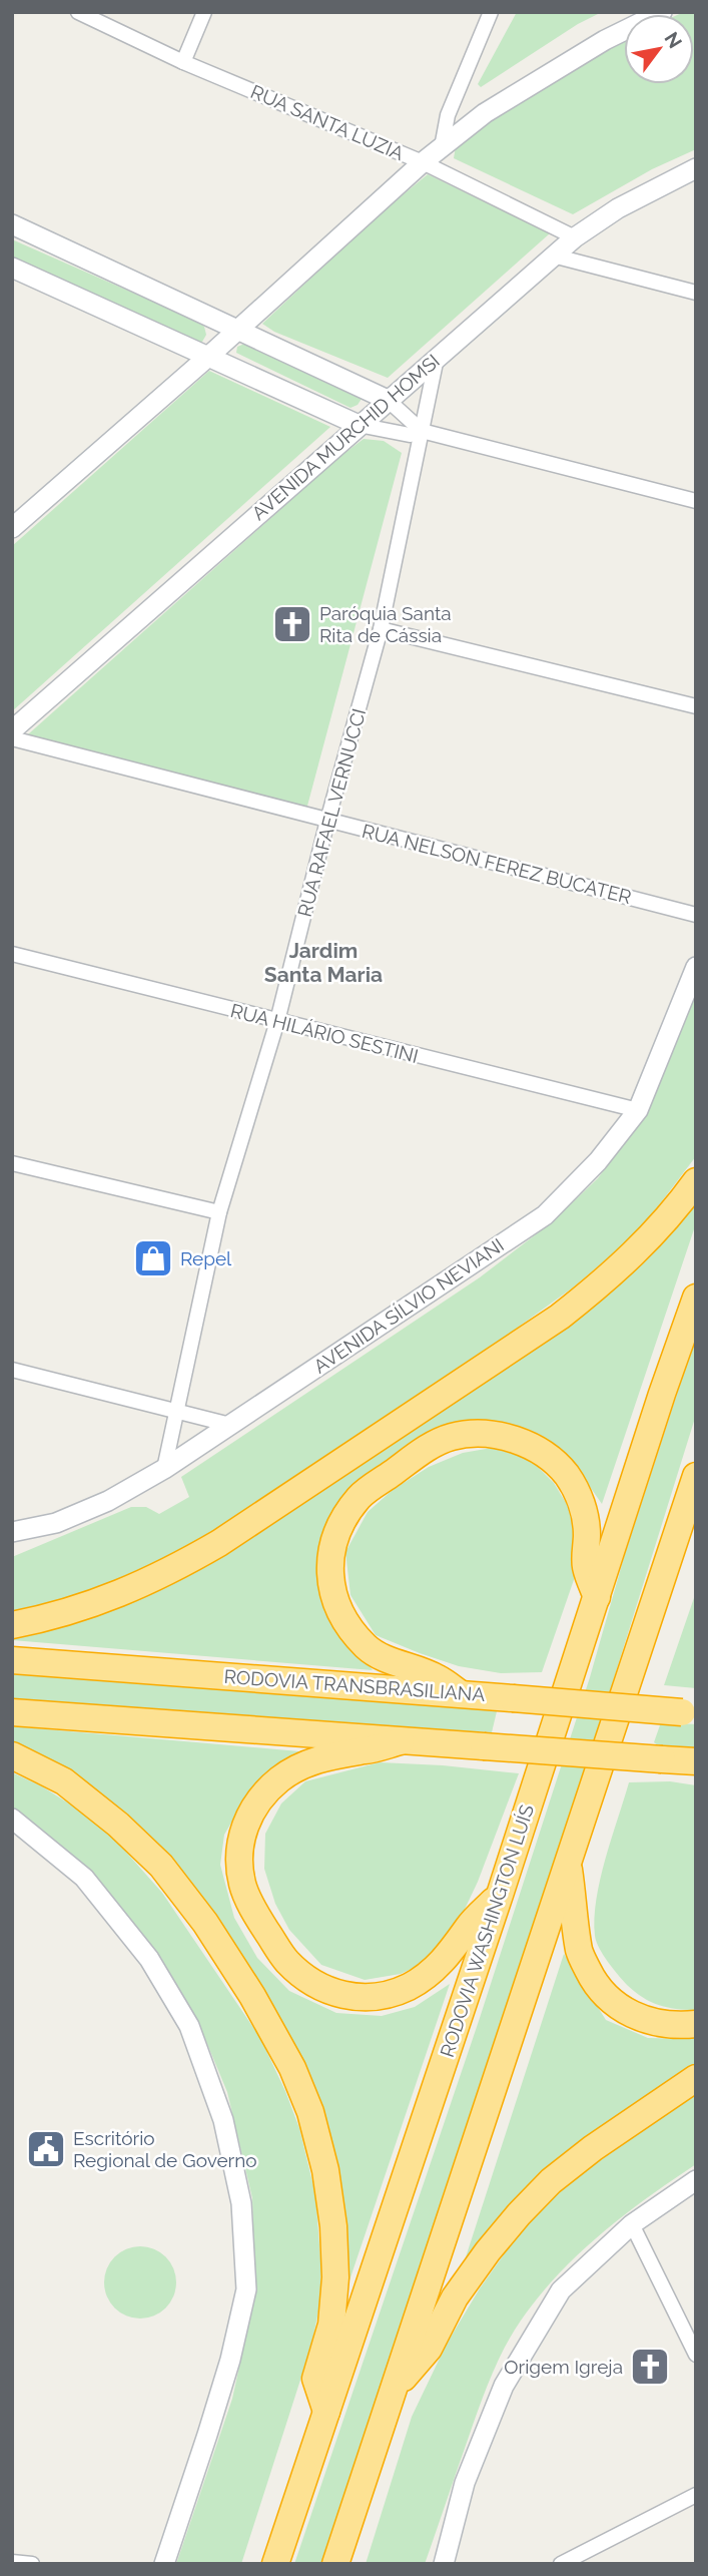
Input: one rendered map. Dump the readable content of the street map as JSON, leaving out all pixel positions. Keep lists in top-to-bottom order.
{
  "streets": {
    "highway": ["RODOVIA TRANSBRASILIANA", "RODOVIA WASHINGTON LUÍS"],
    "main road": ["AVENIDA MURCHID HOMSI", "AVENIDA SÍLVIO NEVIANI"],
    "street": [
      "RUA SANTA LUZIA",
      "RUA RAFAEL VERNUCCI",
      "RUA NELSON FEREZ BUCATER",
      "RUA HILÁRIO SESTINI"
    ]
  },
  "crossings": [
    ["RUA SANTA LUZIA", "AVENIDA MURCHID HOMSI"],
    ["AVENIDA MURCHID HOMSI", "RUA RAFAEL VERNUCCI"],
    ["RUA RAFAEL VERNUCCI", "RUA NELSON FEREZ BUCATER"],
    ["RUA RAFAEL VERNUCCI", "RUA HILÁRIO SESTINI"],
    ["RUA RAFAEL VERNUCCI", "AVENIDA SÍLVIO NEVIANI"],
    ["RUA HILÁRIO SESTINI", "AVENIDA SÍLVIO NEVIANI"]
  ],
  "districts": ["Jardim Santa Maria"],
  "places": {
    "church": ["Paróquia Santa Rita de Cássia", "Origem Igreja"],
    "shop": ["Repel"],
    "public building": ["Escritório Regional de Governo"]
  },
  "north": "top right"
}
